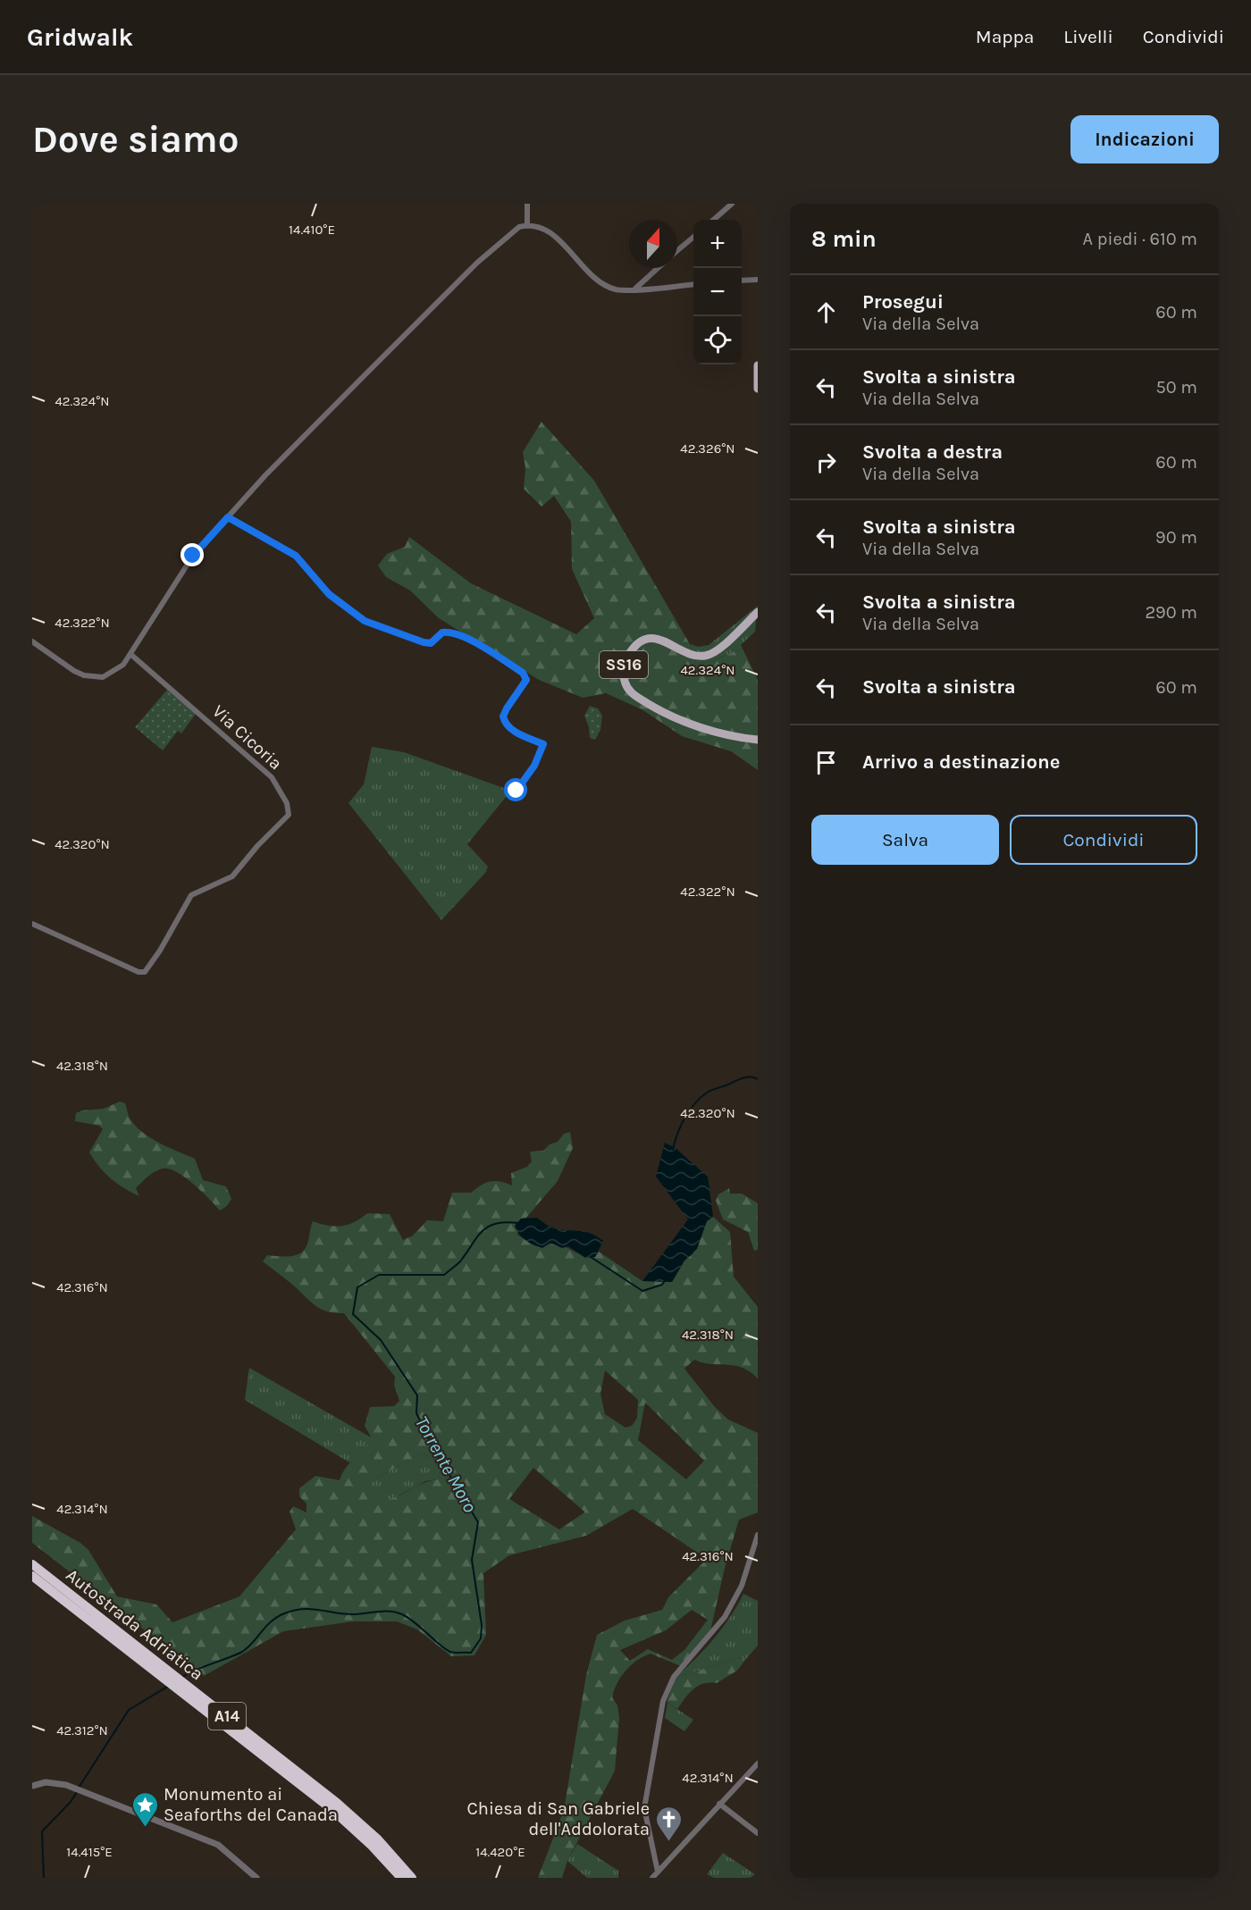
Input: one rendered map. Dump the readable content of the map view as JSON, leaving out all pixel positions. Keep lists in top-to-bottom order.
{
  "streets": {
    "highway": ["Autostrada Adriatica", "A14"],
    "main road": ["SS16"],
    "street": ["Via Cicoria"]
  },
  "water": ["Torrente Moro"],
  "places": {
    "place": ["Monumento ai Seaforths del Canada"],
    "church": ["Chiesa di San Gabriele dell'Addolorata"]
  },
  "north": "top",
  "page": {
    "header": "Gridwalk",
    "nav": ["Mappa", "Livelli", "Condividi"],
    "buttons": [
      "Indicazioni",
      ["Salva", "Condividi"]
    ],
    "title": "Dove siamo",
    "heading": ["8 min", "A piedi · 610 m"],
    "map_buttons": ["+", "−"],
    "list": [
      ["Prosegui", "Via della Selva", "60 m"],
      ["Svolta a sinistra", "Via della Selva", "50 m"],
      ["Svolta a destra", "Via della Selva", "60 m"],
      ["Svolta a sinistra", "Via della Selva", "90 m"],
      ["Svolta a sinistra", "Via della Selva", "290 m"],
      ["Svolta a sinistra", "60 m"],
      "Arrivo a destinazione"
    ]
  },
  "coordinates": [
    "14.410°E",
    "42.324°N",
    "42.326°N",
    "42.322°N",
    "42.320°N",
    "42.318°N",
    "42.316°N",
    "42.314°N",
    "42.312°N",
    "14.415°E",
    "14.420°E"
  ]
}
